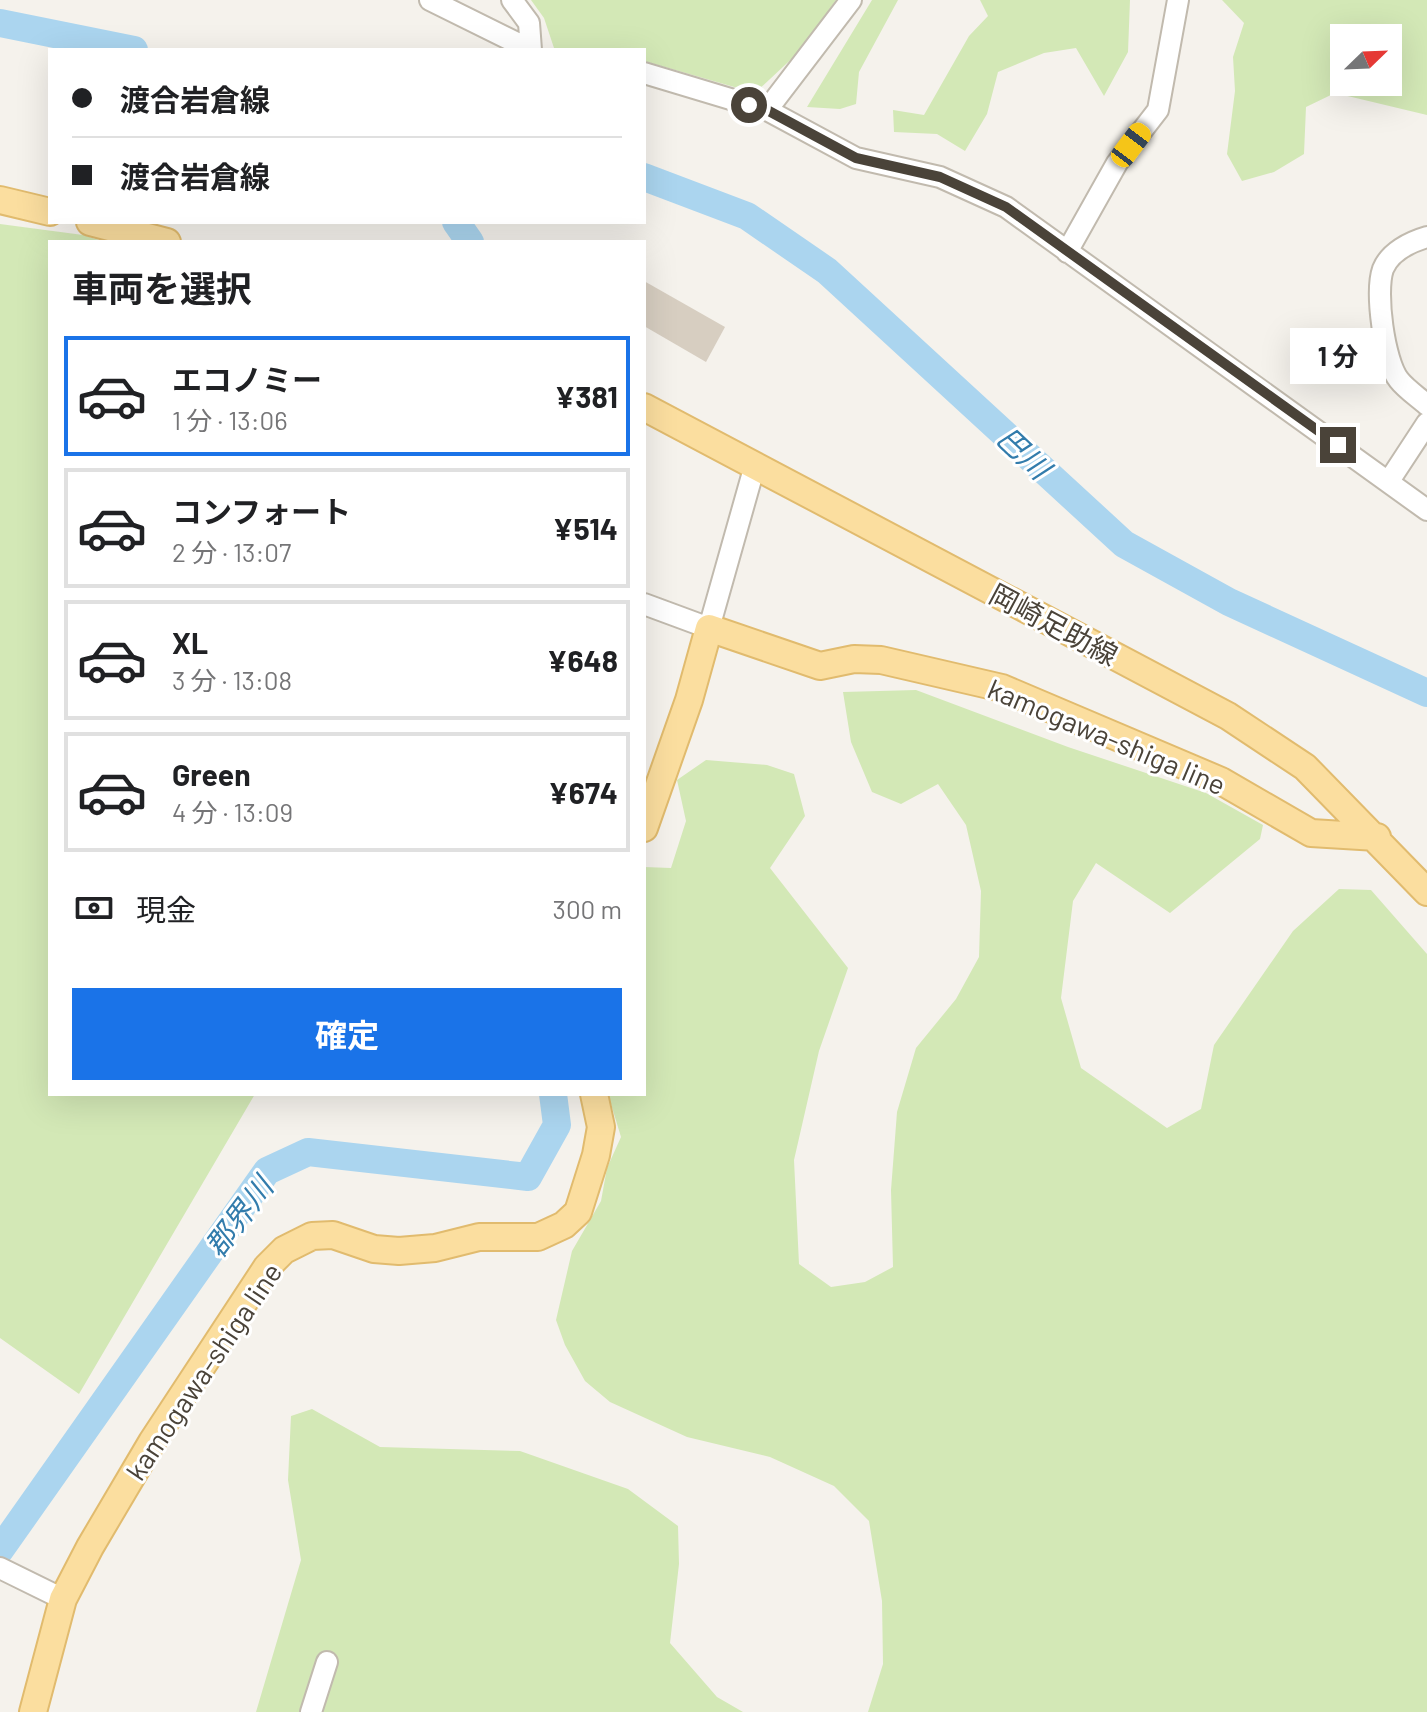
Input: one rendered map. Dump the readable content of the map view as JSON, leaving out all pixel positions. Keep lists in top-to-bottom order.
{
  "streets": {
    "main road": ["岡崎足助線", "kamogawa-shiga line"]
  },
  "crossings": [
    ["岡崎足助線", "kamogawa-shiga line"]
  ],
  "water": ["巴川", "郡界川"],
  "north": "top right",
  "page": {
    "banner": ["渡合岩倉線", "渡合岩倉線"],
    "heading": "車両を選択",
    "bubble": "1 分",
    "list": [
      {
        "name": "エコノミー",
        "note": "1 分 · 13:06",
        "value": "¥381"
      },
      {
        "name": "コンフォート",
        "note": "2 分 · 13:07",
        "value": "¥514"
      },
      {
        "name": "XL",
        "note": "3 分 · 13:08",
        "value": "¥648"
      },
      {
        "name": "Green",
        "note": "4 分 · 13:09",
        "value": "¥674"
      }
    ],
    "pay": ["現金", "300 m"],
    "buttons": "確定"
  }
}
